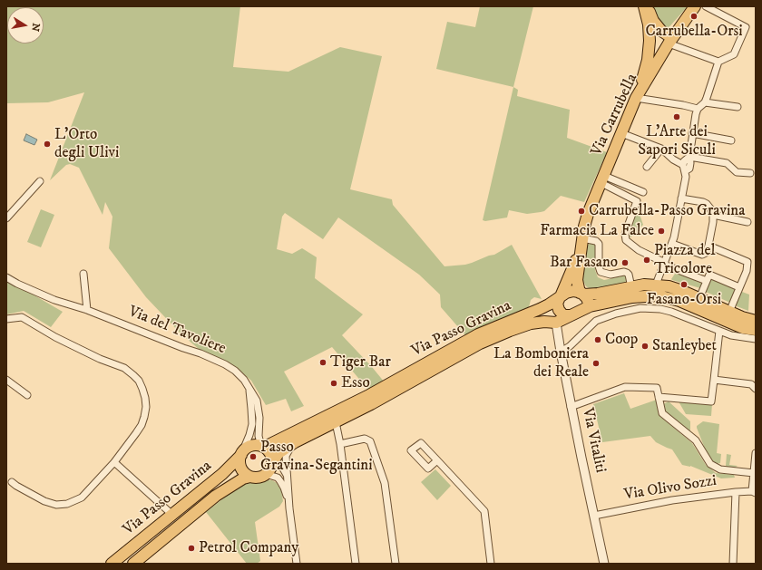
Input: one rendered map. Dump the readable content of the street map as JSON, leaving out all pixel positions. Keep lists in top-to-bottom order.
{
  "streets": {
    "main road": ["Via Carrubella", "Via Passo Gravina"],
    "street": ["Via del Tavoliere", "Via Vitaliti", "Via Olivo Sozzi"]
  },
  "crossings": [
    ["Via Passo Gravina", "Via Vitaliti"],
    ["Via Vitaliti", "Via Olivo Sozzi"]
  ],
  "places": [
    "Carrubella-Orsi",
    "L'Arte dei Sapori Siculi",
    "L'Orto degli Ulivi",
    "Carrubella-Passo Gravina",
    "Farmacia La Falce",
    "Piazza del Tricolore",
    "Bar Fasano",
    "Fasano-Orsi",
    "Coop",
    "Stanleybet",
    "Tiger Bar",
    "La Bomboniera dei Reale",
    "Esso",
    "Passo Gravina-Segantini",
    "Petrol Company"
  ],
  "north": "right"
}
